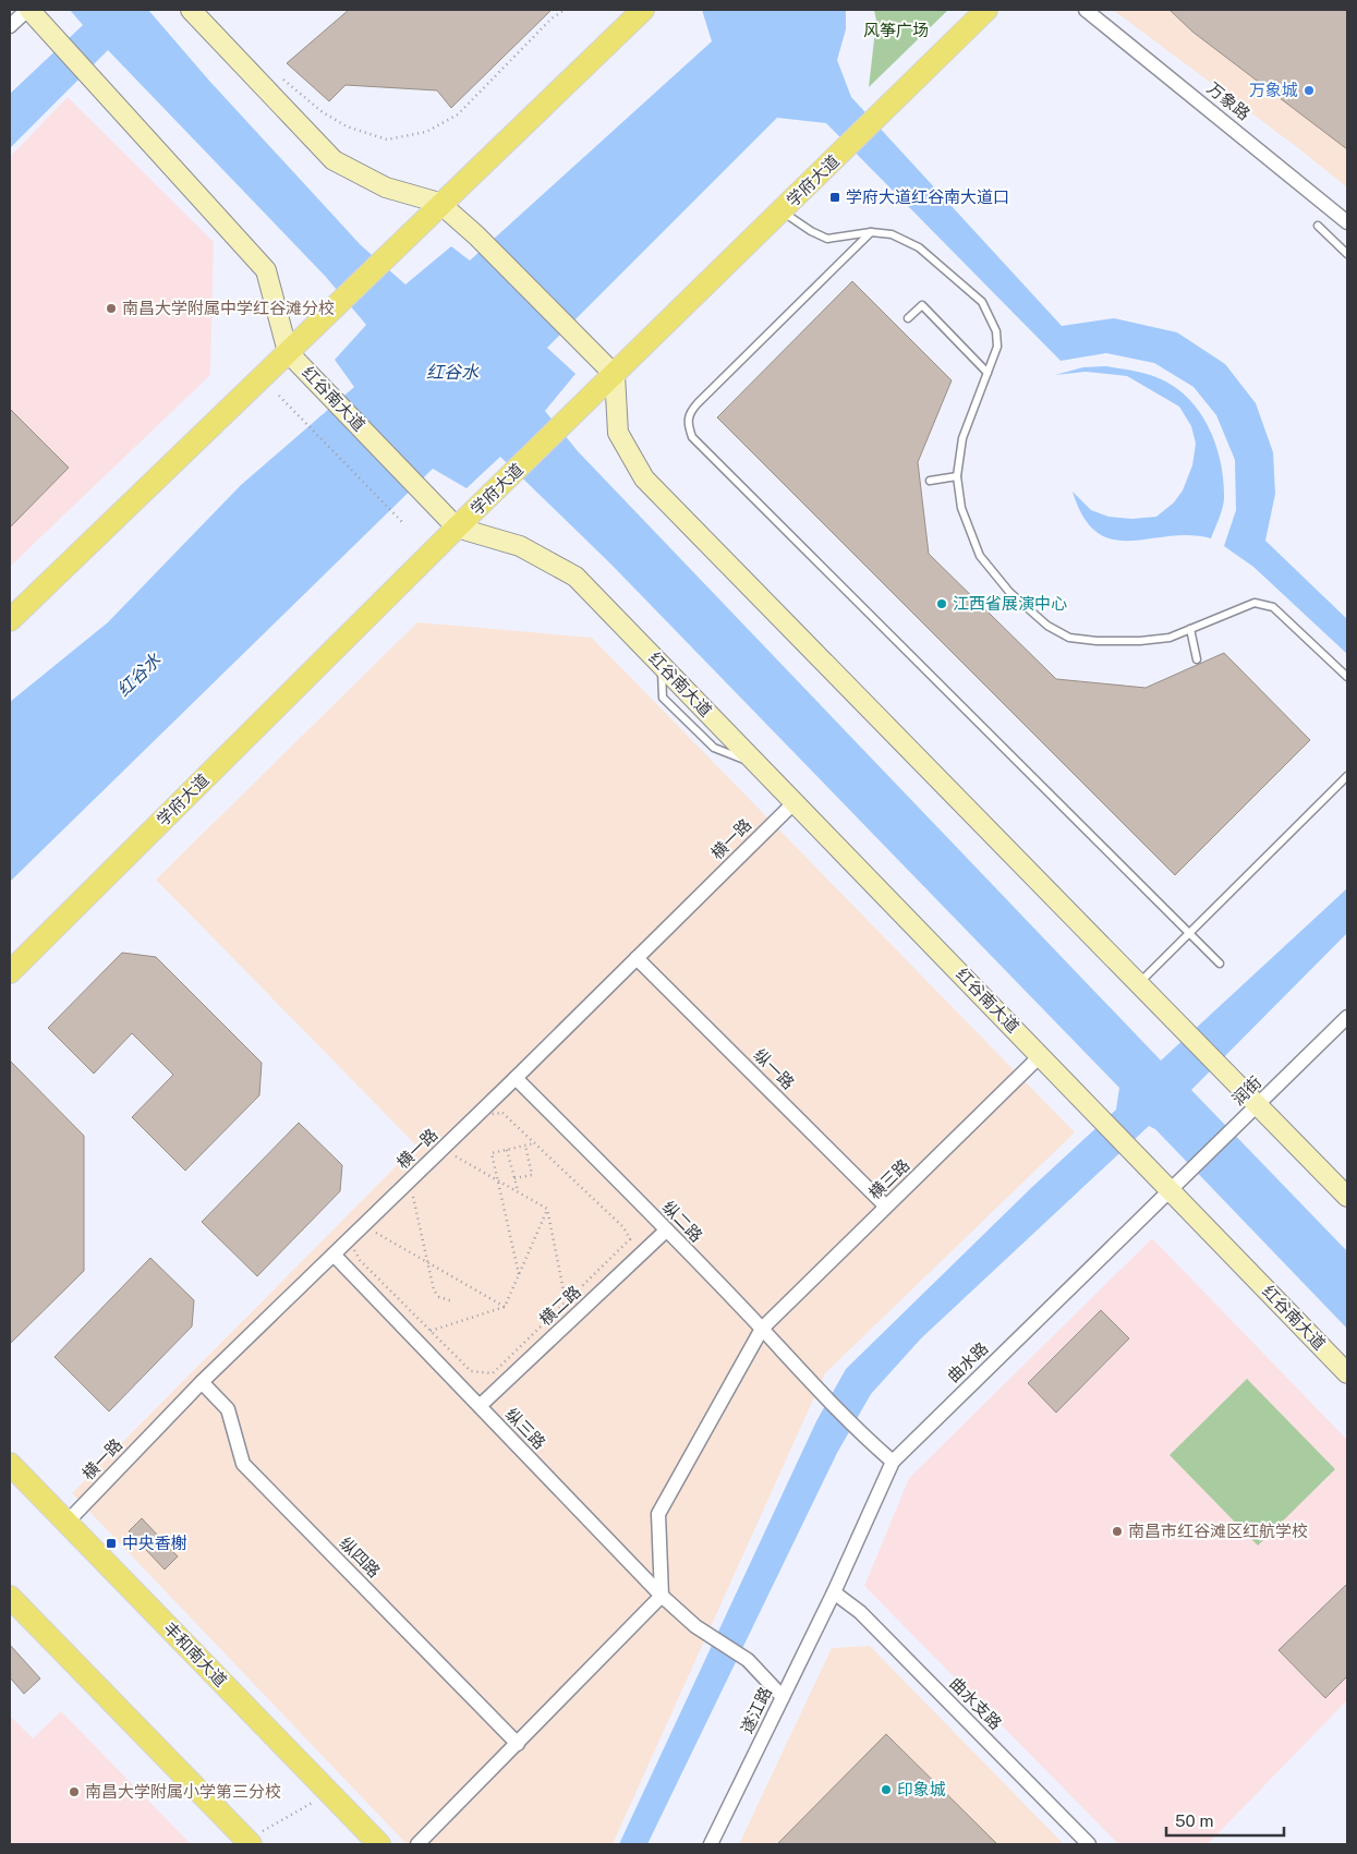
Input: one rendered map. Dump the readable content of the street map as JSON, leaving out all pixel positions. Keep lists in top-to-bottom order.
{
  "streets": {
    "main road": ["学府大道", "红谷南大道", "丰和南大道"],
    "street": [
      "万象路",
      "横一路",
      "纵一路",
      "润街",
      "横三路",
      "纵二路",
      "横二路",
      "曲水路",
      "纵三路",
      "纵四路",
      "曲水支路",
      "遂江路"
    ]
  },
  "crossings": [
    ["学府大道", "红谷南大道"],
    ["红谷南大道", "横一路"],
    ["红谷南大道", "润街"],
    ["红谷南大道", "横三路"],
    ["红谷南大道", "曲水路"],
    ["横一路", "纵一路"],
    ["横一路", "纵二路"],
    ["横一路", "纵三路"],
    ["横一路", "纵四路"],
    ["横一路", "丰和南大道"],
    ["纵一路", "横三路"],
    ["润街", "曲水路"],
    ["横三路", "纵二路"],
    ["横三路", "纵三路"],
    ["纵二路", "横二路"],
    ["纵二路", "曲水路"],
    ["横二路", "纵三路"],
    ["曲水路", "曲水支路"],
    ["曲水路", "遂江路"],
    ["纵三路", "遂江路"],
    ["曲水支路", "遂江路"]
  ],
  "water": ["红谷水"],
  "parks": ["风筝广场"],
  "places": {
    "other": [
      "万象城",
      "南昌大学附属中学红谷滩分校",
      "江西省展演中心",
      "南昌市红谷滩区红航学校",
      "印象城",
      "南昌大学附属小学第三分校"
    ],
    "transit": ["学府大道红谷南大道口", "中央香榭"]
  },
  "scale_bar": "50 m"
}
